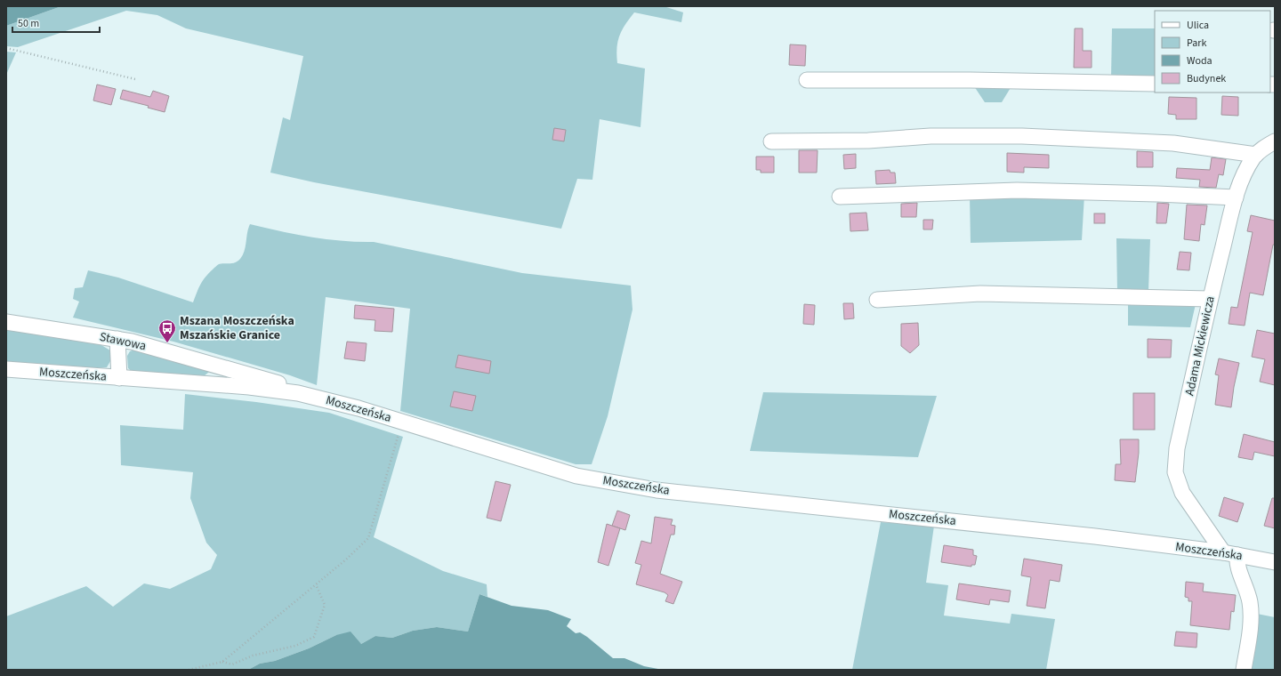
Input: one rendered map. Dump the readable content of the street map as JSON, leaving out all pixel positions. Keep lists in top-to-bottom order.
{
  "streets": {
    "street": ["Stawowa", "Adama Mickiewicza", "Moszczeńska"]
  },
  "crossings": [
    ["Stawowa", "Moszczeńska"],
    ["Adama Mickiewicza", "Moszczeńska"]
  ],
  "places": {
    "bus stop": ["Mszana Moszczeńska Mszańskie Granice"]
  },
  "legend": [
    "Ulica",
    "Park",
    "Woda",
    "Budynek"
  ],
  "scale_bar": "50 m"
}
